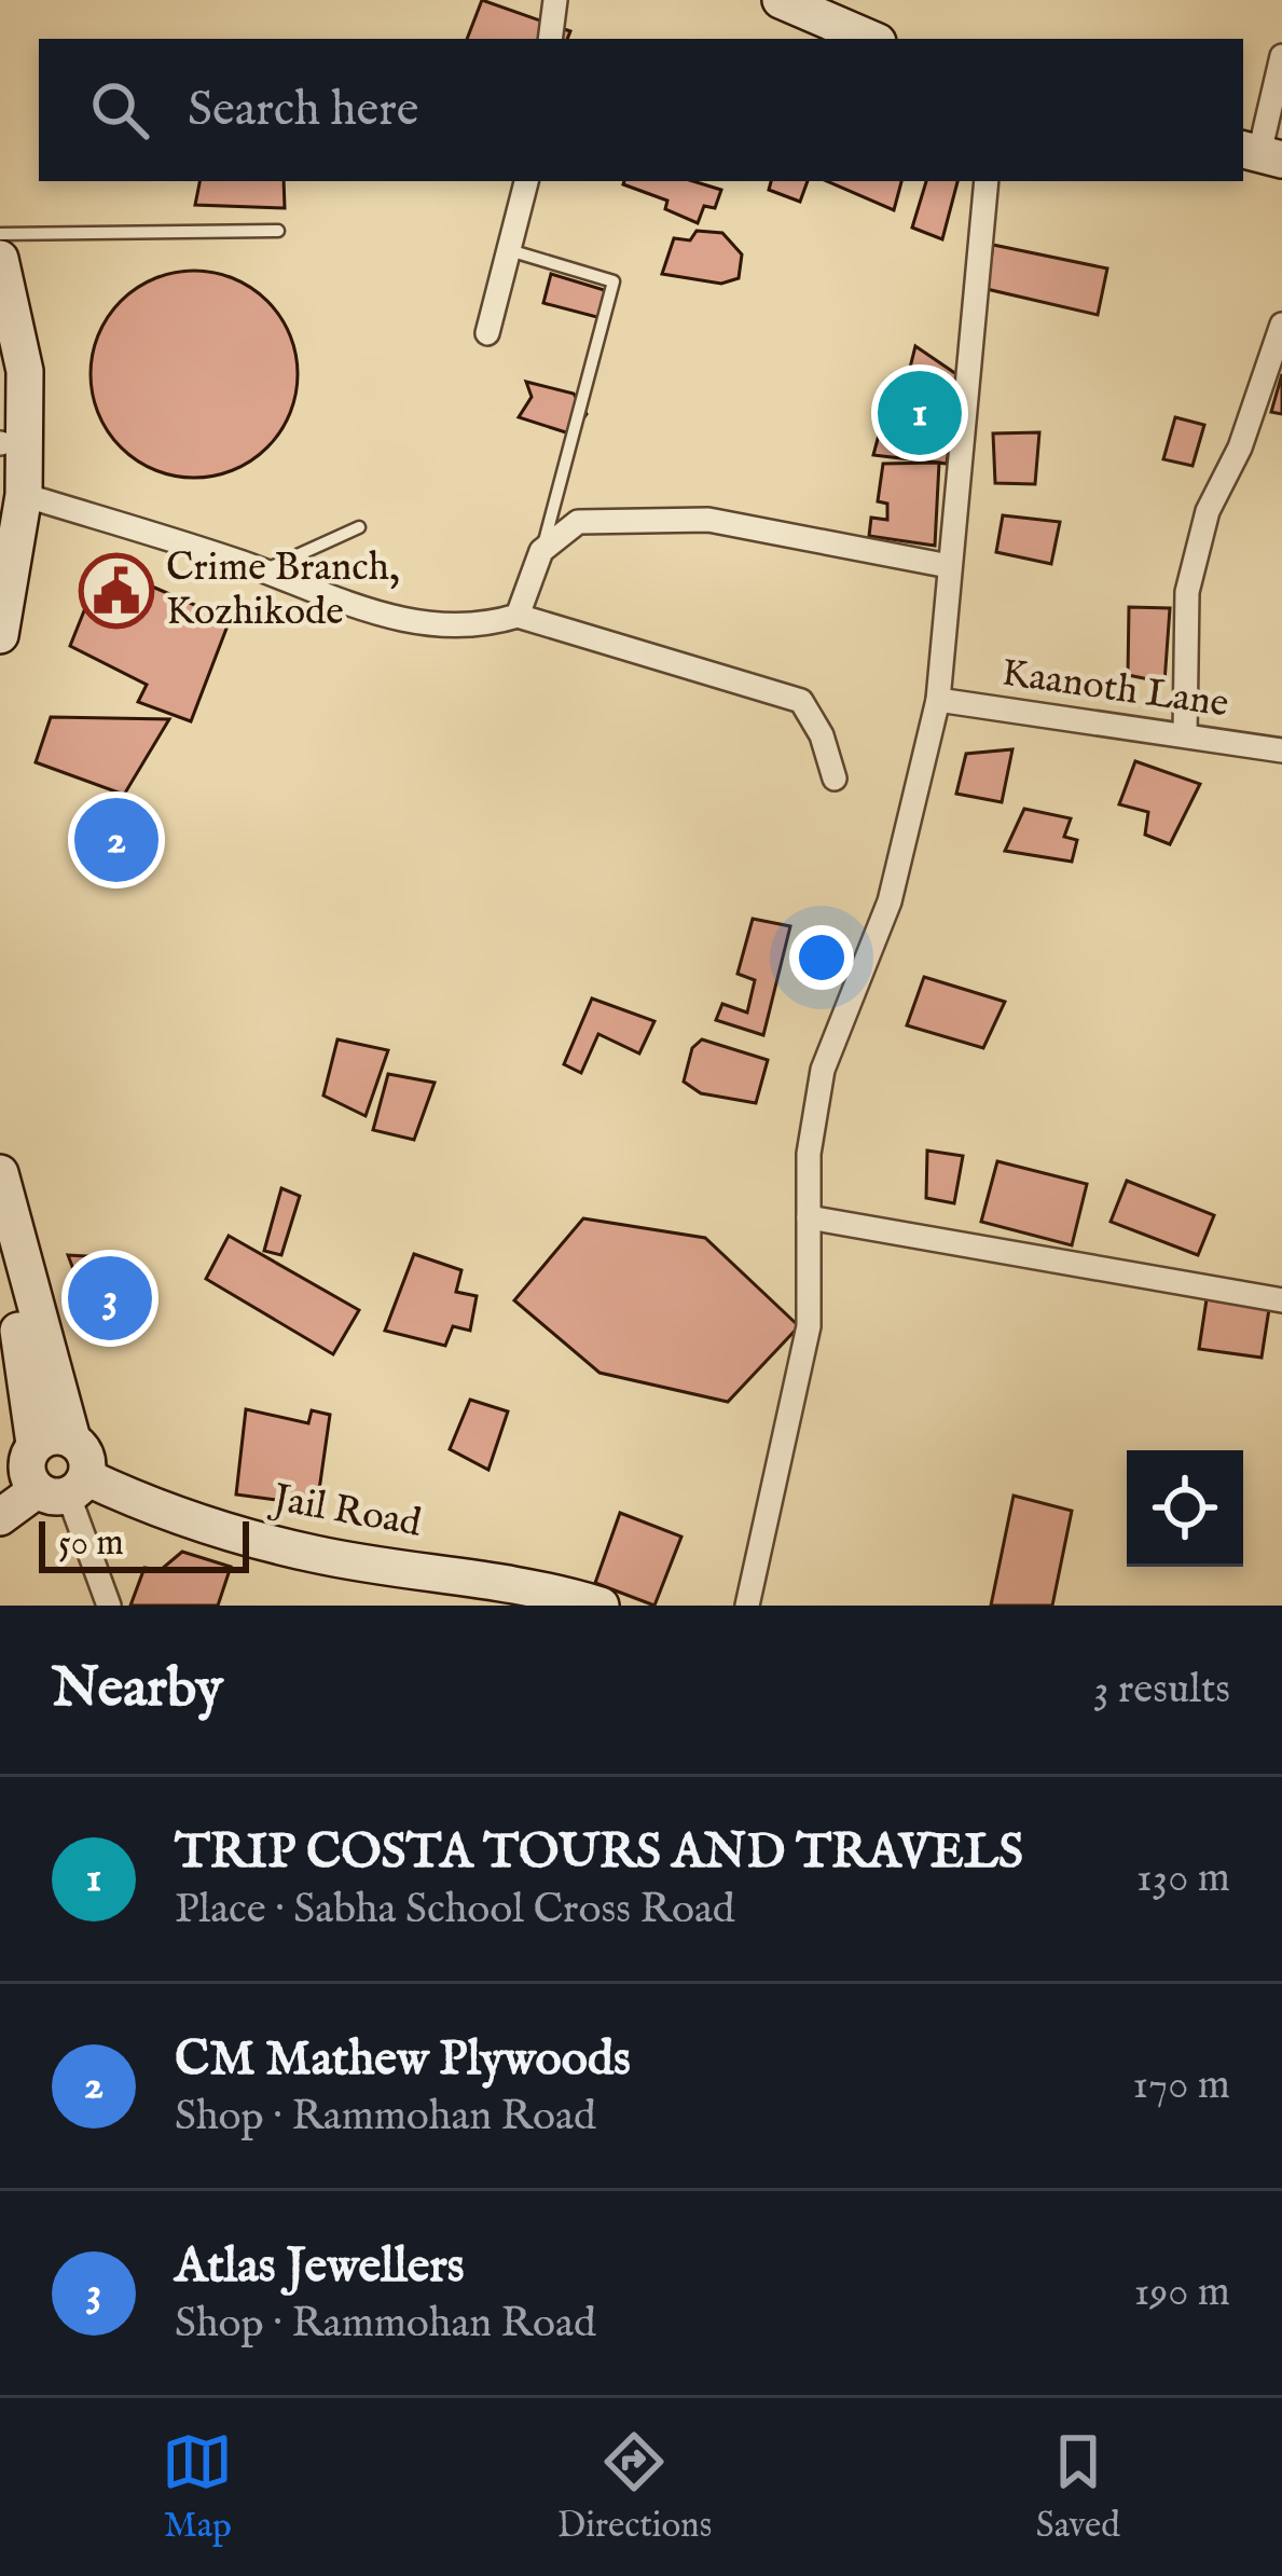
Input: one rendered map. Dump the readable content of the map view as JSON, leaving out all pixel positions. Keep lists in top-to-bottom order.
{
  "streets": {
    "main road": ["Jail Road"],
    "street": ["Kaanoth Lane"]
  },
  "places": {
    "public building": ["Crime Branch, Kozhikode"]
  },
  "scale_bar": "50 m",
  "page": {
    "search": "Search here",
    "pins": ["1", "2", "3"],
    "scale": "50 m",
    "heading": ["Nearby", "3 results"],
    "list": [
      {
        "mark": "1",
        "name": "TRIP COSTA TOURS AND TRAVELS",
        "note": "Place · Sabha School Cross Road",
        "value": "130 m"
      },
      {
        "mark": "2",
        "name": "CM Mathew Plywoods",
        "note": "Shop · Rammohan Road",
        "value": "170 m"
      },
      {
        "mark": "3",
        "name": "Atlas Jewellers",
        "note": "Shop · Rammohan Road",
        "value": "190 m"
      }
    ],
    "nav": ["Map", "Directions", "Saved"]
  }
}
